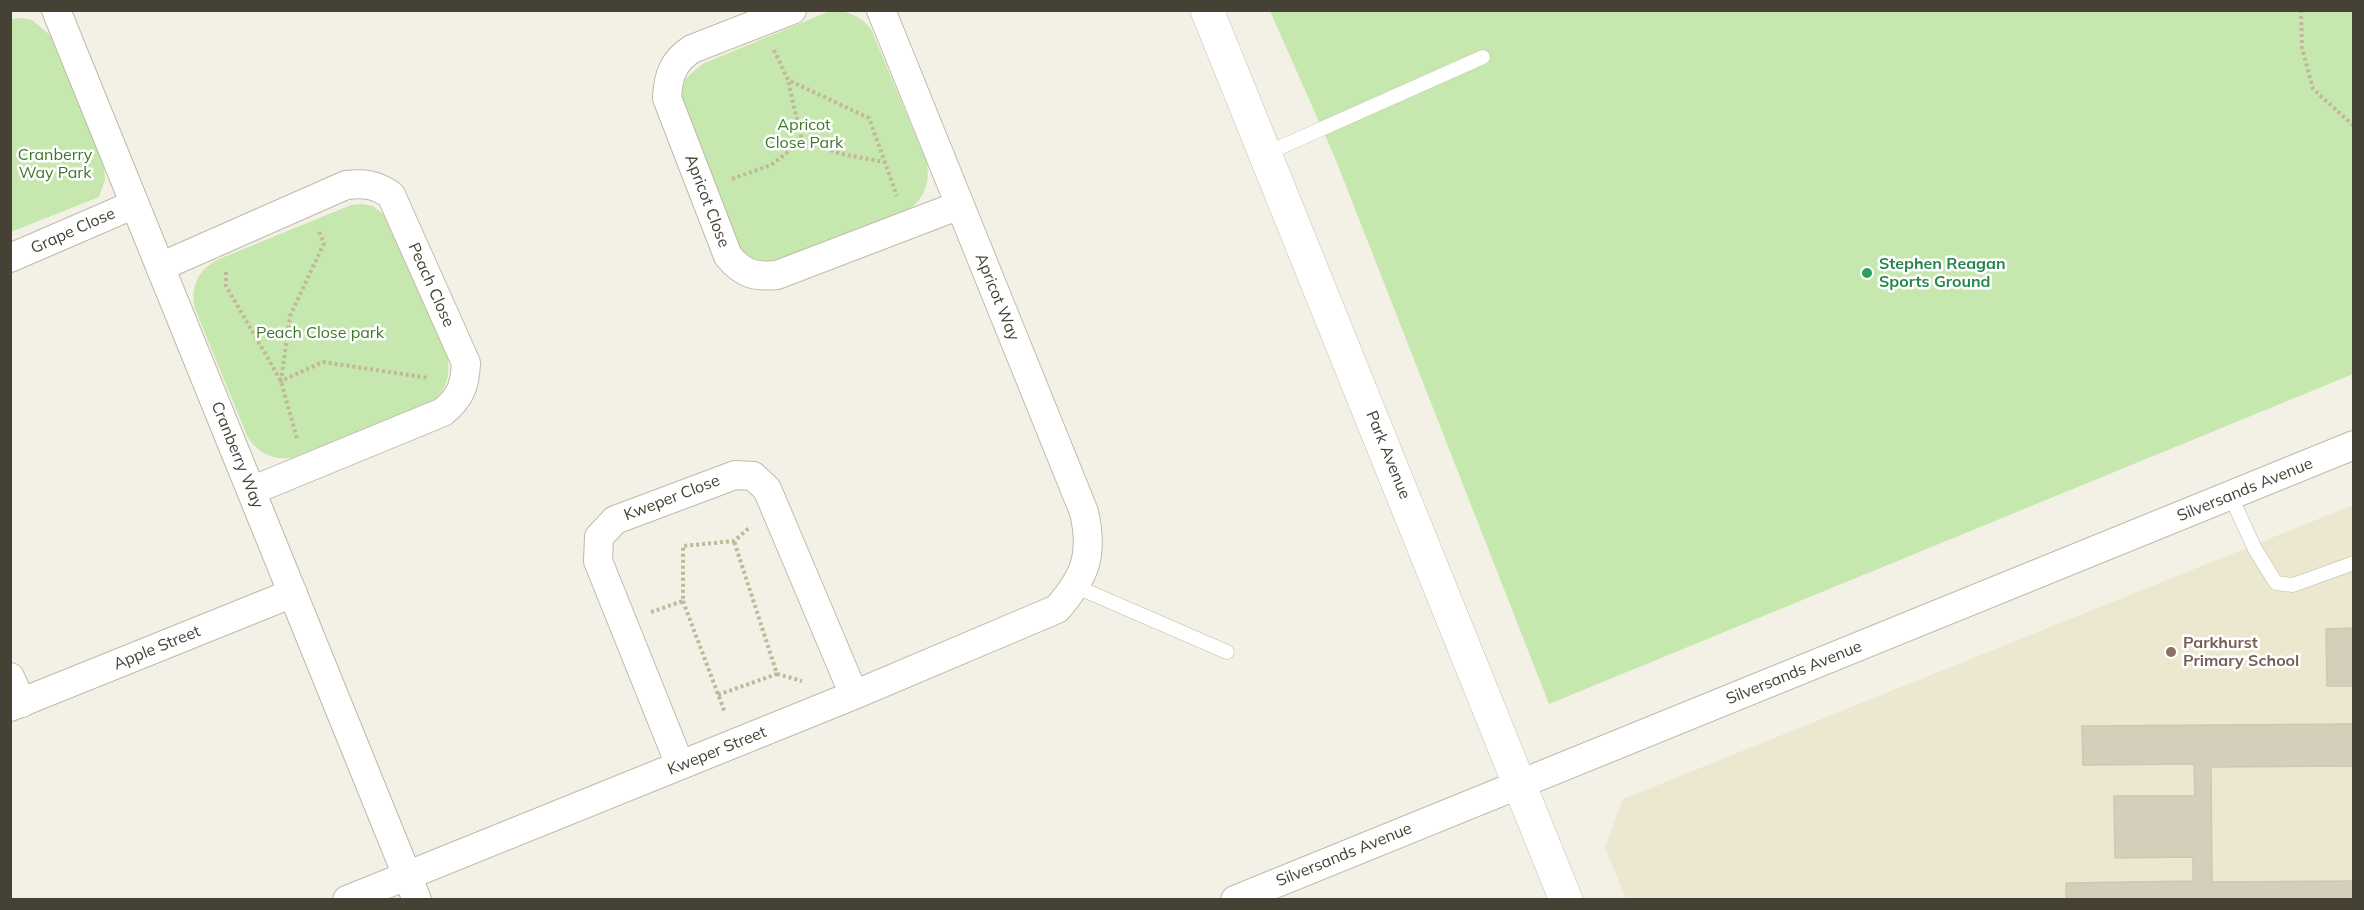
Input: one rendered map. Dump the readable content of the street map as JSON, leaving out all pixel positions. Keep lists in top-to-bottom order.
{
  "streets": {
    "street": [
      "Apricot Close",
      "Grape Close",
      "Peach Close",
      "Apricot Way",
      "Cranberry Way",
      "Park Avenue",
      "Silversands Avenue",
      "Kweper Close",
      "Apple Street",
      "Kweper Street"
    ]
  },
  "crossings": [
    ["Apricot Close", "Apricot Way"],
    ["Grape Close", "Cranberry Way"],
    ["Peach Close", "Cranberry Way"],
    ["Apricot Way", "Kweper Street"],
    ["Cranberry Way", "Apple Street"],
    ["Cranberry Way", "Kweper Street"],
    ["Park Avenue", "Silversands Avenue"],
    ["Kweper Close", "Kweper Street"]
  ],
  "parks": ["Apricot Close Park", "Cranberry Way Park", "Peach Close park"],
  "places": ["Stephen Reagan Sports Ground", "Parkhurst Primary School"]
}
